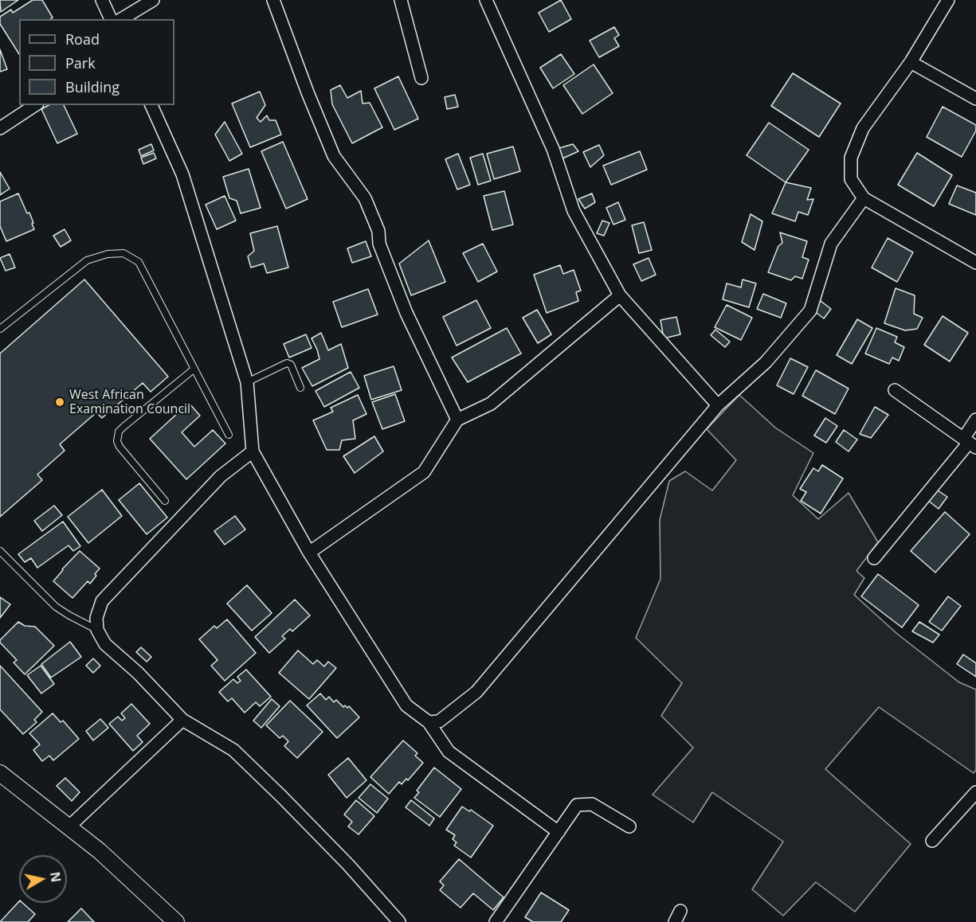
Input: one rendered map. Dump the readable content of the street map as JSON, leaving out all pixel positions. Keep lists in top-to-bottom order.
{
  "places": ["West African Examination Council"],
  "legend": ["Road", "Park", "Building"],
  "north": "right"
}
